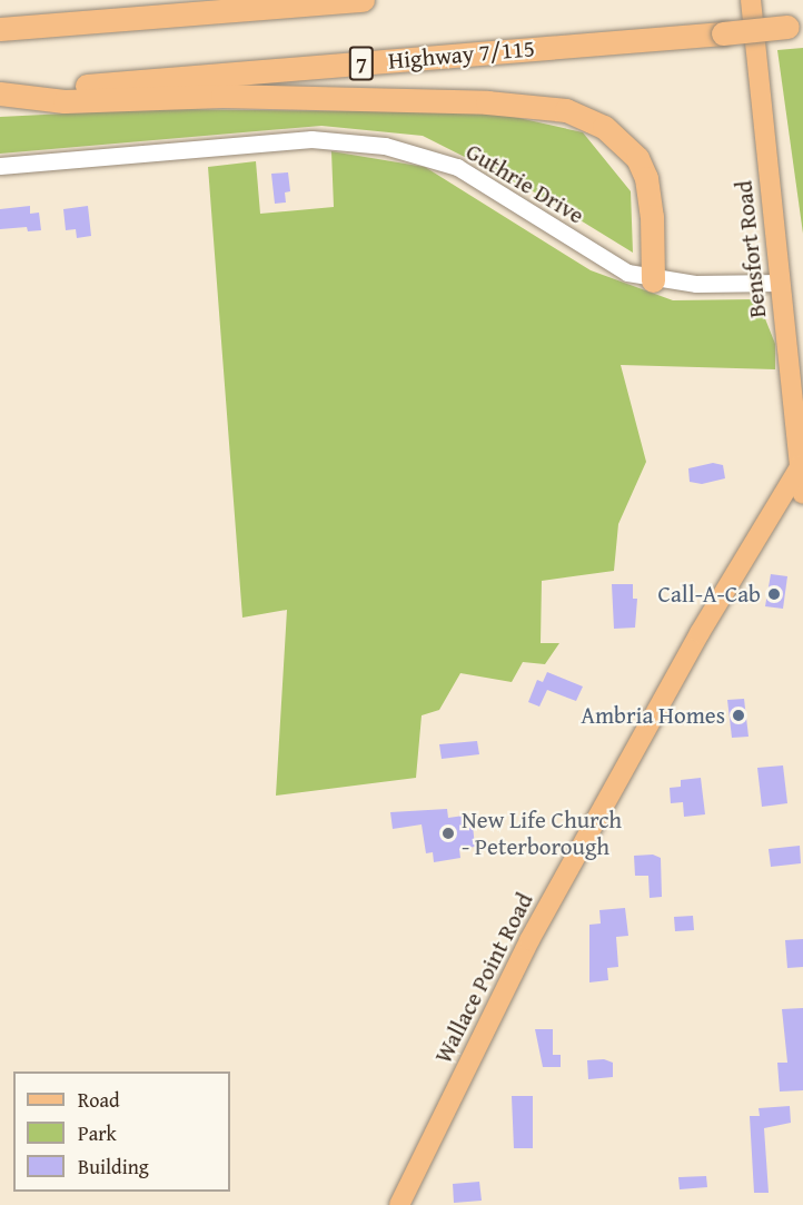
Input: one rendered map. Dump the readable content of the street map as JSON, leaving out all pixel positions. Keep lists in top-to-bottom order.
{
  "streets": {
    "highway": ["Highway 7/115", "7"],
    "main road": ["Bensfort Road", "Wallace Point Road"],
    "street": ["Guthrie Drive"]
  },
  "crossings": [
    ["Guthrie Drive", "Bensfort Road"],
    ["Bensfort Road", "Wallace Point Road"]
  ],
  "places": ["Call-A-Cab", "Ambria Homes", "New Life Church - Peterborough"],
  "legend": ["Road", "Park", "Building"]
}
